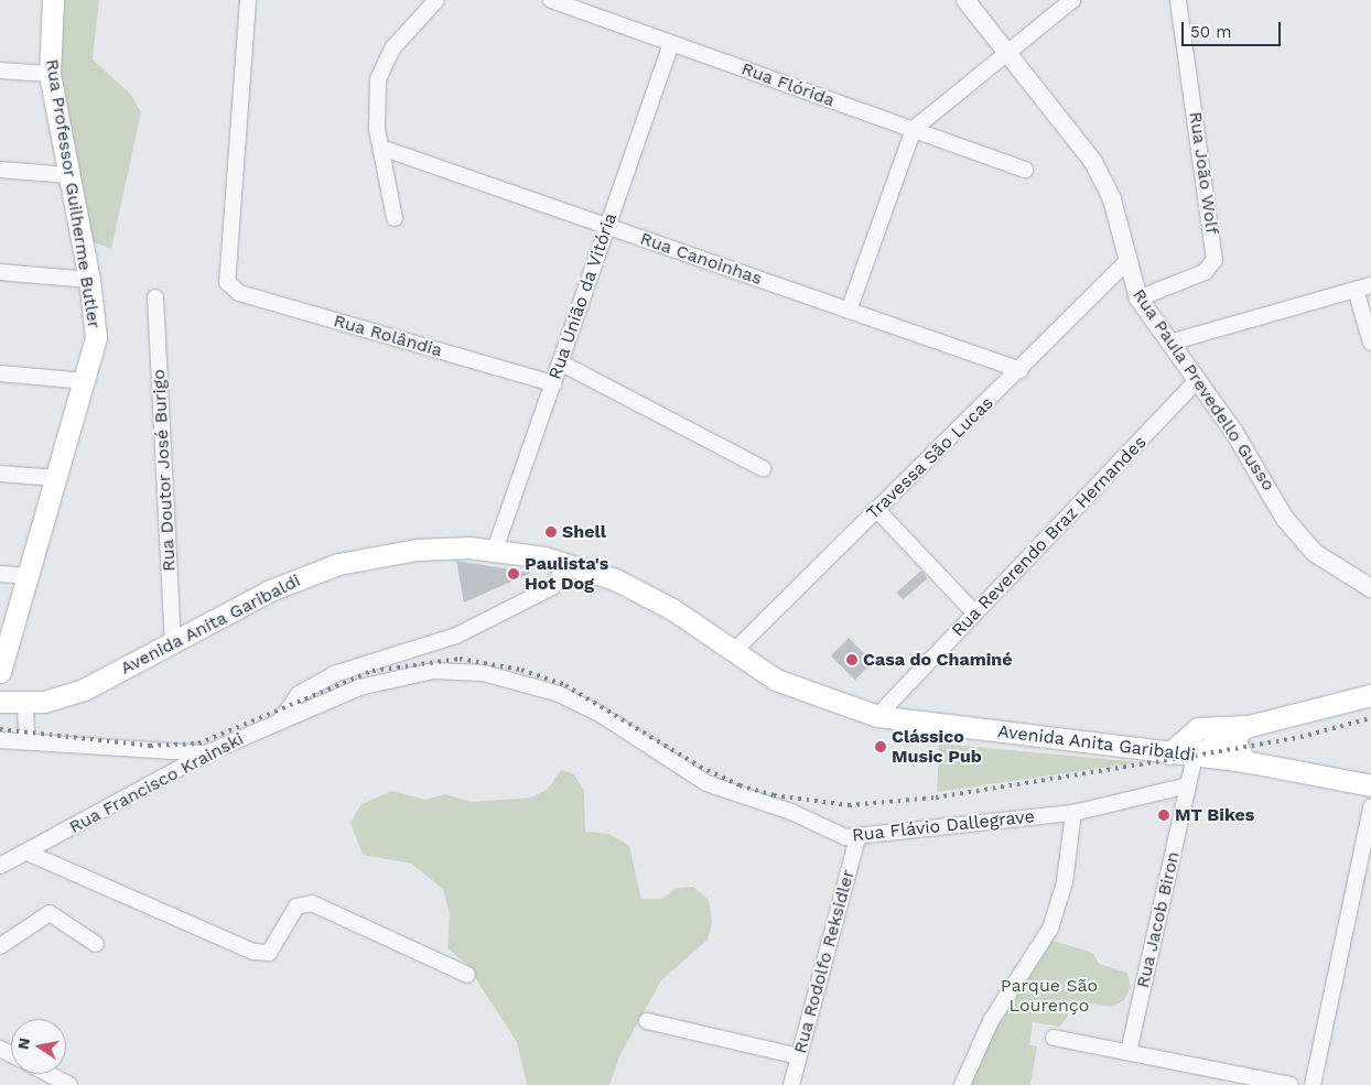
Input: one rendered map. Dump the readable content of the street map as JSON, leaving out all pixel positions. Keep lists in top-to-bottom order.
{
  "streets": {
    "main road": ["Rua Professor Guilherme Butler", "Avenida Anita Garibaldi"],
    "street": [
      "Rua Flórida",
      "Rua João Wolf",
      "Rua Canoinhas",
      "Rua União da Vitória",
      "Rua Rolândia",
      "Rua Paula Prevedello Gusso",
      "Travessa São Lucas",
      "Rua Doutor José Burigo",
      "Rua Reverendo Braz Hernandes",
      "Rua Francisco Krainski",
      "Rua Flávio Dallegrave",
      "Rua Jacob Biron",
      "Rua Rodolfo Reksidler"
    ]
  },
  "crossings": [
    ["Rua Flórida", "Rua União da Vitória"],
    ["Rua João Wolf", "Rua Paula Prevedello Gusso"],
    ["Rua Canoinhas", "Rua União da Vitória"],
    ["Rua Canoinhas", "Travessa São Lucas"],
    ["Rua União da Vitória", "Rua Rolândia"],
    ["Rua União da Vitória", "Avenida Anita Garibaldi"],
    ["Rua Paula Prevedello Gusso", "Travessa São Lucas"],
    ["Rua Paula Prevedello Gusso", "Rua Reverendo Braz Hernandes"],
    ["Travessa São Lucas", "Avenida Anita Garibaldi"],
    ["Rua Doutor José Burigo", "Avenida Anita Garibaldi"],
    ["Rua Reverendo Braz Hernandes", "Avenida Anita Garibaldi"],
    ["Avenida Anita Garibaldi", "Rua Francisco Krainski"],
    ["Avenida Anita Garibaldi", "Rua Jacob Biron"],
    ["Rua Francisco Krainski", "Rua Flávio Dallegrave"],
    ["Rua Flávio Dallegrave", "Rua Jacob Biron"],
    ["Rua Flávio Dallegrave", "Rua Rodolfo Reksidler"]
  ],
  "parks": ["Parque São Lourenço"],
  "places": [
    "Shell",
    "Paulista's Hot Dog",
    "Casa do Chaminé",
    "Clássico Music Pub",
    "MT Bikes"
  ],
  "scale_bar": "50 m",
  "north": "left"
}
